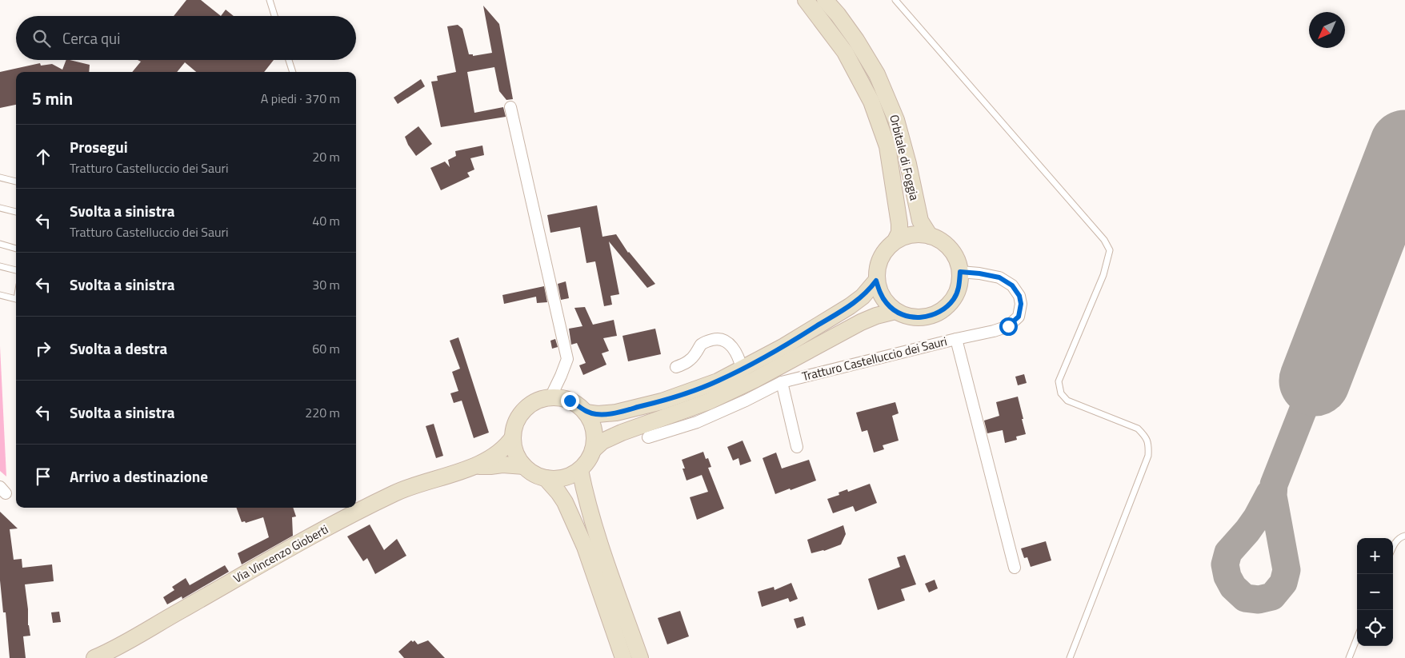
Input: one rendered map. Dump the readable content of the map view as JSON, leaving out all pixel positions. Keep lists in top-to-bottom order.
{
  "streets": {
    "main road": ["Orbitale di Foggia", "Via Vincenzo Gioberti"],
    "street": ["Tratturo Castelluccio dei Sauri"]
  },
  "crossings": [
    ["Orbitale di Foggia", "Tratturo Castelluccio dei Sauri"]
  ],
  "north": "bottom left",
  "page": {
    "search": "Cerca qui",
    "heading": ["5 min", "A piedi · 370 m"],
    "list": [
      ["Prosegui", "Tratturo Castelluccio dei Sauri", "20 m"],
      ["Svolta a sinistra", "Tratturo Castelluccio dei Sauri", "40 m"],
      ["Svolta a sinistra", "30 m"],
      ["Svolta a destra", "60 m"],
      ["Svolta a sinistra", "220 m"],
      "Arrivo a destinazione"
    ],
    "map_buttons": ["+", "−"]
  }
}
